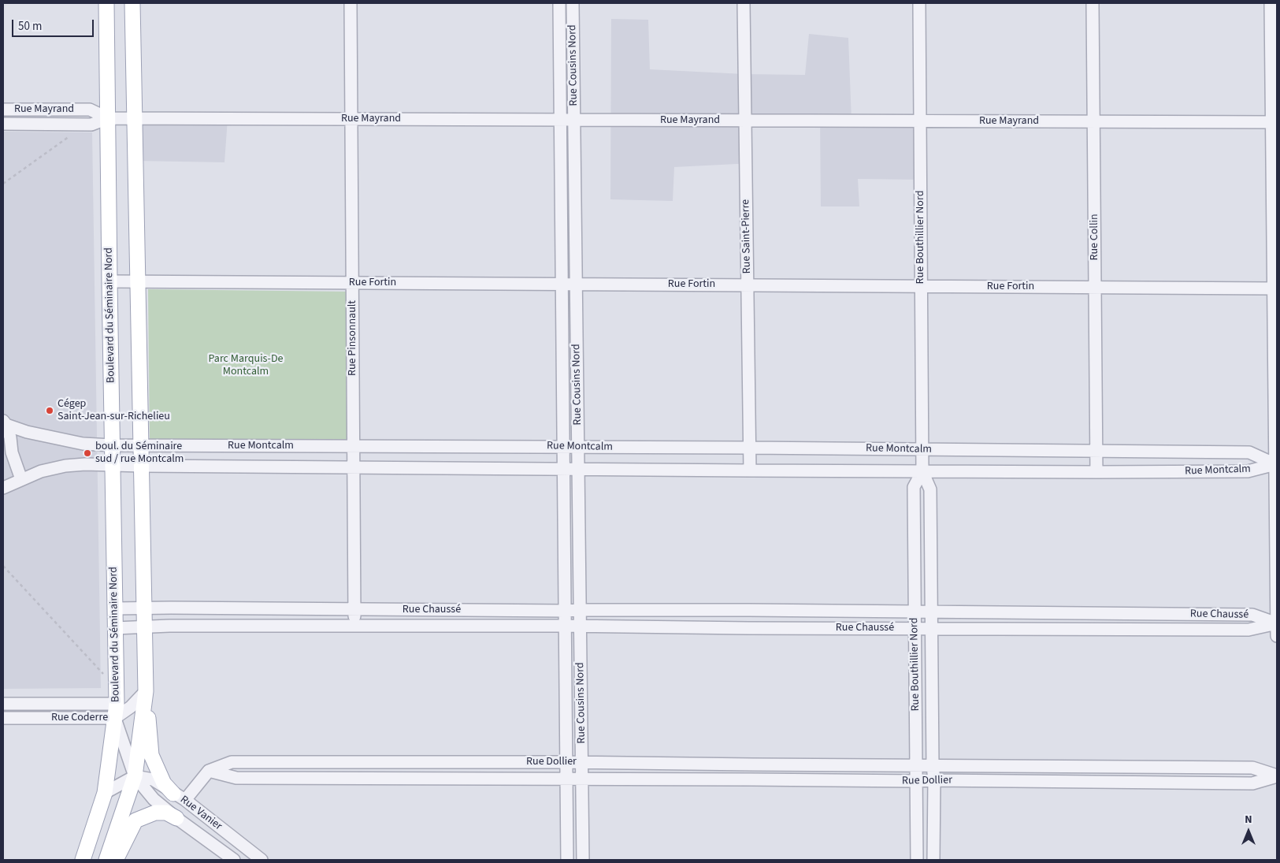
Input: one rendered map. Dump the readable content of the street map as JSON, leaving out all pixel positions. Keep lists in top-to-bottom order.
{
  "streets": {
    "main road": ["Boulevard du Séminaire Nord"],
    "street": [
      "Rue Cousins Nord",
      "Rue Mayrand",
      "Rue Saint-Pierre",
      "Rue Bouthillier Nord",
      "Rue Collin",
      "Rue Fortin",
      "Rue Pinsonnault",
      "Rue Montcalm",
      "Rue Chaussé",
      "Rue Coderre",
      "Rue Dollier",
      "Rue Vanier"
    ]
  },
  "crossings": [
    ["Rue Cousins Nord", "Rue Mayrand"],
    ["Rue Cousins Nord", "Rue Fortin"],
    ["Rue Cousins Nord", "Rue Montcalm"],
    ["Rue Cousins Nord", "Rue Chaussé"],
    ["Rue Cousins Nord", "Rue Dollier"],
    ["Rue Mayrand", "Rue Saint-Pierre"],
    ["Rue Mayrand", "Rue Bouthillier Nord"],
    ["Rue Mayrand", "Rue Collin"],
    ["Rue Mayrand", "Boulevard du Séminaire Nord"],
    ["Rue Mayrand", "Rue Pinsonnault"],
    ["Rue Saint-Pierre", "Rue Fortin"],
    ["Rue Saint-Pierre", "Rue Montcalm"],
    ["Rue Bouthillier Nord", "Rue Fortin"],
    ["Rue Bouthillier Nord", "Rue Montcalm"],
    ["Rue Bouthillier Nord", "Rue Chaussé"],
    ["Rue Bouthillier Nord", "Rue Dollier"],
    ["Rue Collin", "Rue Fortin"],
    ["Rue Collin", "Rue Montcalm"],
    ["Rue Fortin", "Boulevard du Séminaire Nord"],
    ["Rue Fortin", "Rue Pinsonnault"],
    ["Boulevard du Séminaire Nord", "Rue Montcalm"],
    ["Boulevard du Séminaire Nord", "Rue Chaussé"],
    ["Boulevard du Séminaire Nord", "Rue Coderre"],
    ["Boulevard du Séminaire Nord", "Rue Vanier"],
    ["Rue Pinsonnault", "Rue Montcalm"],
    ["Rue Pinsonnault", "Rue Chaussé"],
    ["Rue Coderre", "Rue Vanier"]
  ],
  "parks": ["Parc Marquis-De Montcalm"],
  "places": ["Cégep Saint-Jean-sur-Richelieu", "boul. du Séminaire sud / rue Montcalm"],
  "scale_bar": "50 m",
  "north": "top"
}
